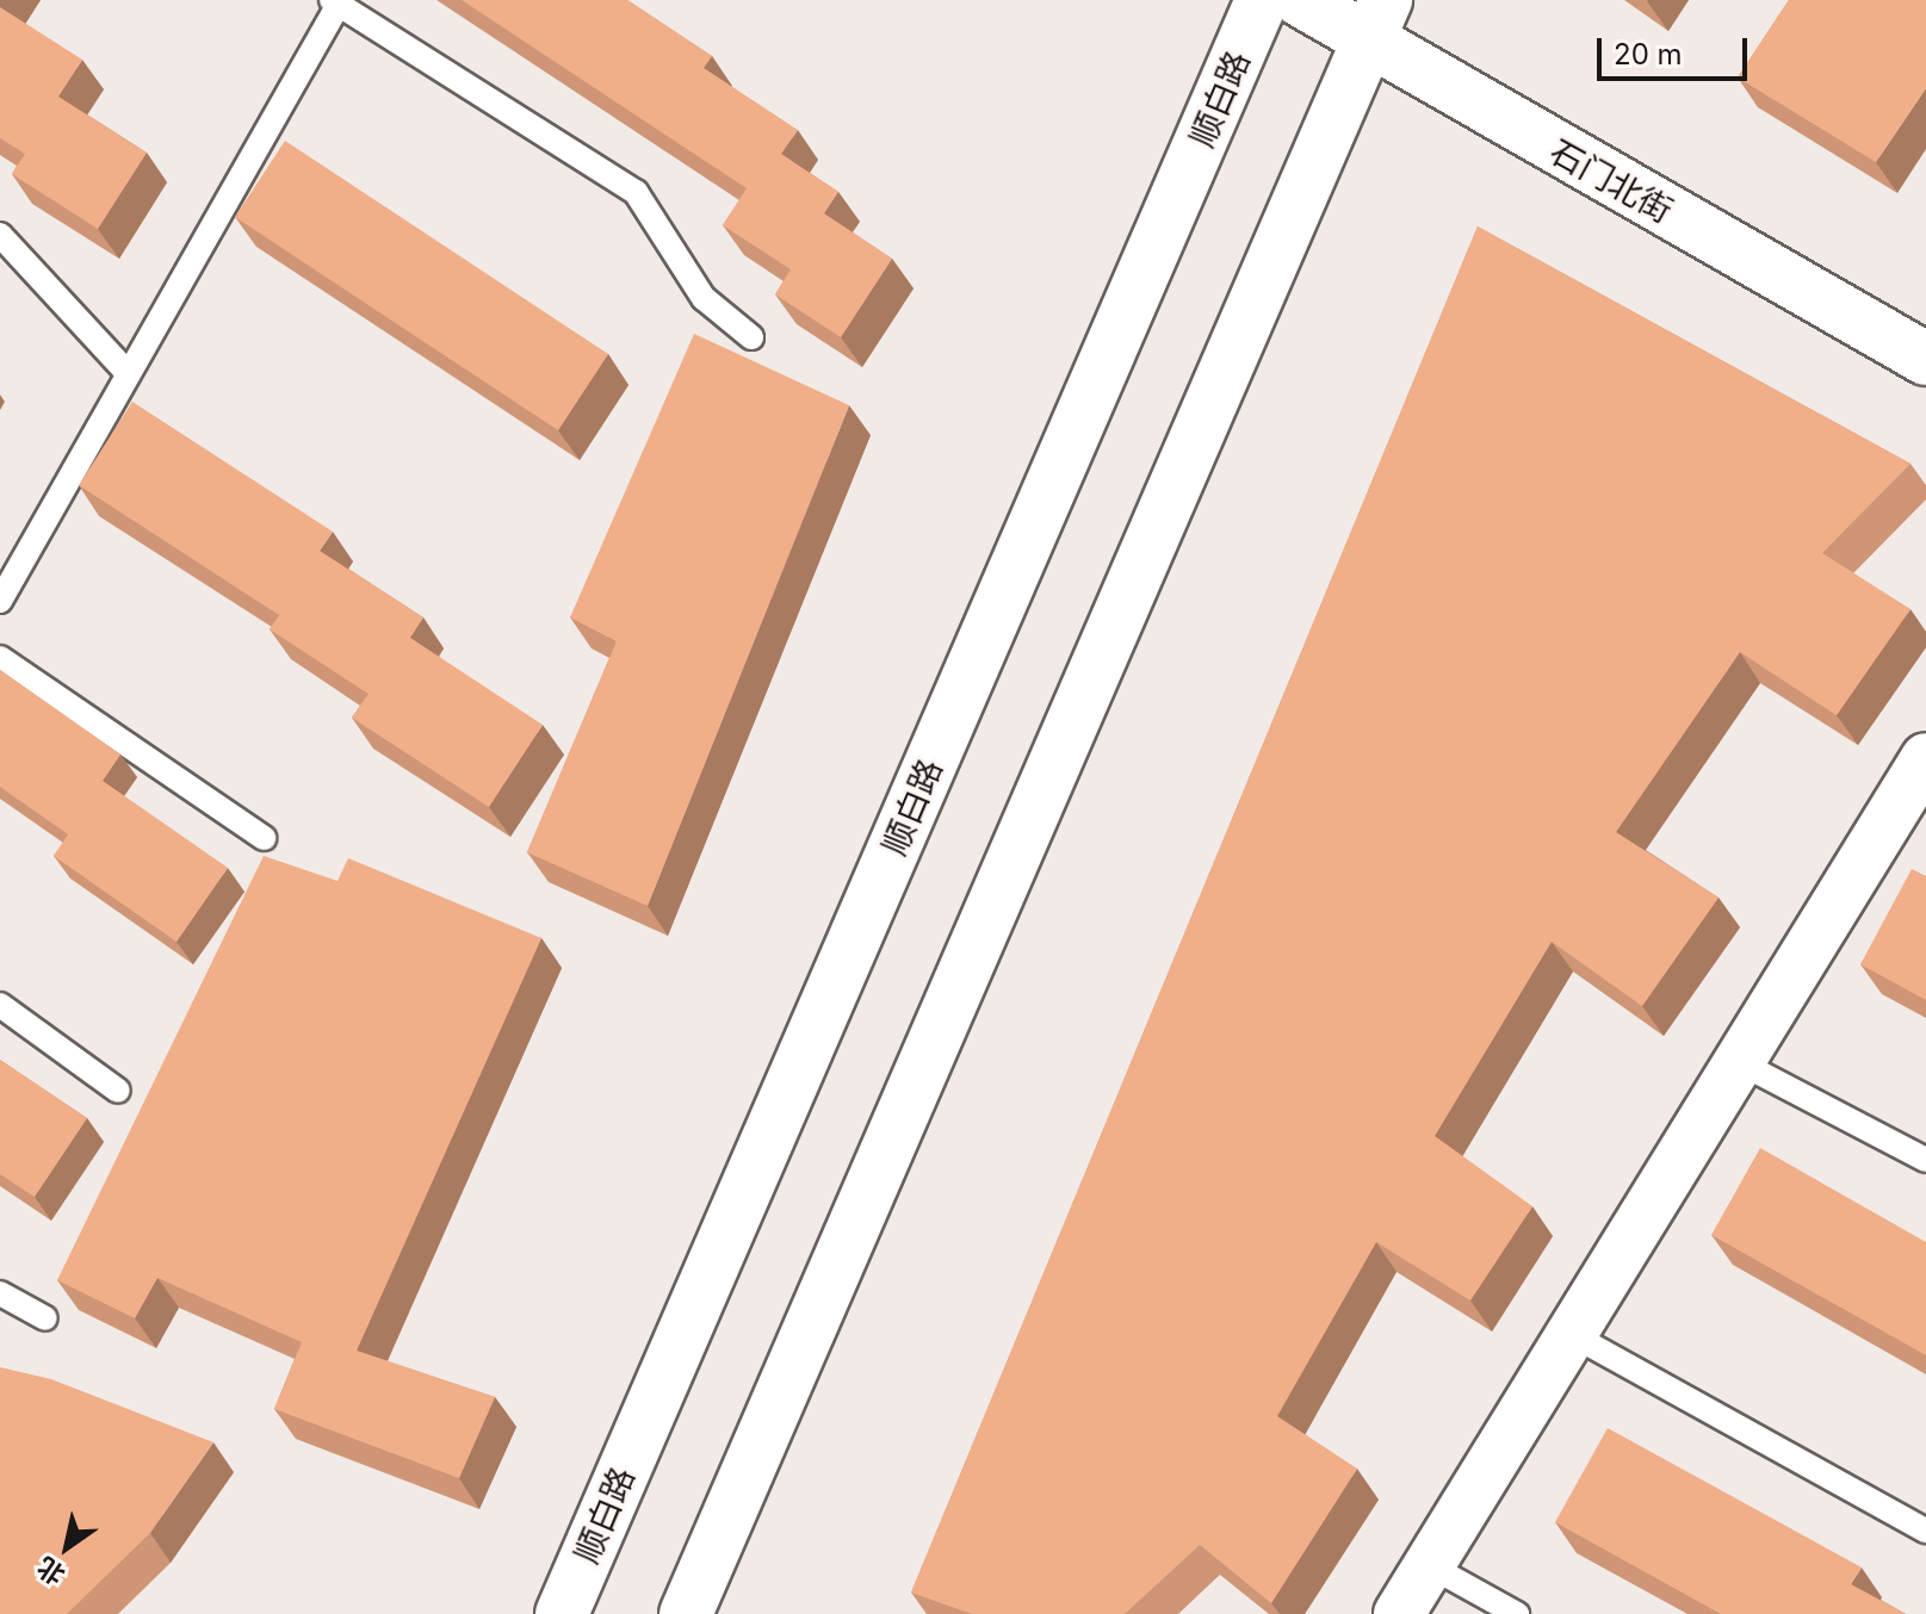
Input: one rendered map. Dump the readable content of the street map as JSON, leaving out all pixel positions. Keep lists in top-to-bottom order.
{
  "streets": {
    "main road": ["顺白路", "石门北街"]
  },
  "scale_bar": "20 m",
  "north": "bottom left"
}
